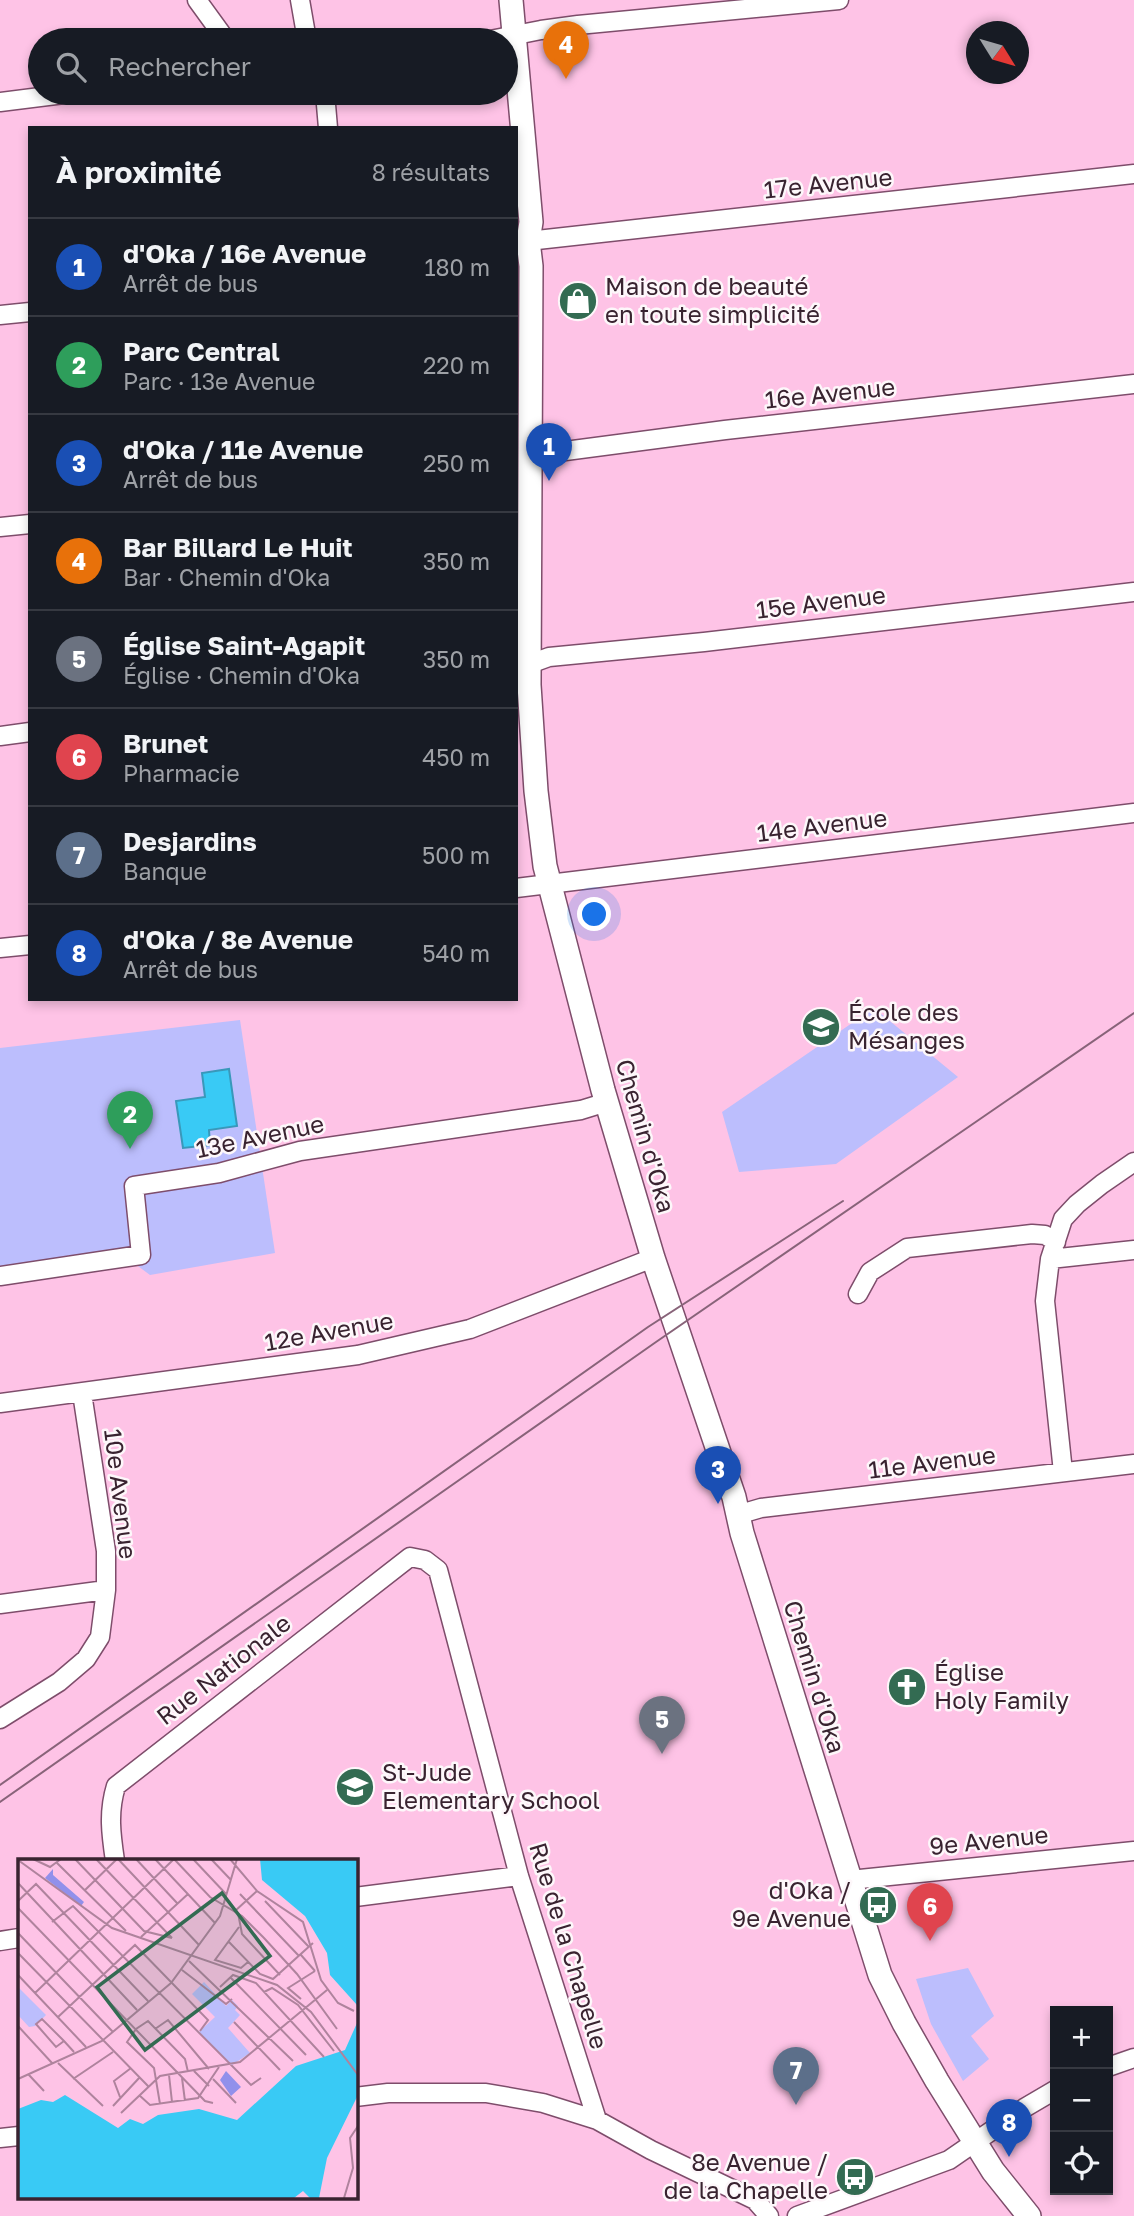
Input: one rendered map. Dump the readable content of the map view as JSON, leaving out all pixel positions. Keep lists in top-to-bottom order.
{
  "streets": {
    "main road": ["Chemin d'Oka"],
    "street": [
      "17e Avenue",
      "16e Avenue",
      "15e Avenue",
      "14e Avenue",
      "13e Avenue",
      "12e Avenue",
      "11e Avenue",
      "10e Avenue",
      "Rue Nationale",
      "9e Avenue",
      "Rue de la Chapelle"
    ]
  },
  "crossings": [
    ["17e Avenue", "Chemin d'Oka"],
    ["16e Avenue", "Chemin d'Oka"],
    ["15e Avenue", "Chemin d'Oka"],
    ["14e Avenue", "Chemin d'Oka"],
    ["Chemin d'Oka", "13e Avenue"],
    ["Chemin d'Oka", "12e Avenue"],
    ["Chemin d'Oka", "11e Avenue"],
    ["Chemin d'Oka", "9e Avenue"],
    ["12e Avenue", "10e Avenue"],
    ["Rue Nationale", "Rue de la Chapelle"]
  ],
  "places": {
    "shop": ["Maison de beauté en toute simplicité"],
    "school or university": ["École des Mésanges", "St-Jude Elementary School"],
    "church": ["Église Holy Family"],
    "bus stop": ["d'Oka / 9e Avenue", "8e Avenue / de la Chapelle"]
  },
  "north": "bottom right",
  "page": {
    "pins": [
      "4",
      "1",
      "2",
      "3",
      "5",
      "6",
      "7",
      "8"
    ],
    "search": "Rechercher",
    "heading": ["À proximité", "8 résultats"],
    "list": [
      {
        "mark": "1",
        "name": "d'Oka / 16e Avenue",
        "note": "Arrêt de bus",
        "value": "180 m"
      },
      {
        "mark": "2",
        "name": "Parc Central",
        "note": "Parc · 13e Avenue",
        "value": "220 m"
      },
      {
        "mark": "3",
        "name": "d'Oka / 11e Avenue",
        "note": "Arrêt de bus",
        "value": "250 m"
      },
      {
        "mark": "4",
        "name": "Bar Billard Le Huit",
        "note": "Bar · Chemin d'Oka",
        "value": "350 m"
      },
      {
        "mark": "5",
        "name": "Église Saint-Agapit",
        "note": "Église · Chemin d'Oka",
        "value": "350 m"
      },
      {
        "mark": "6",
        "name": "Brunet",
        "note": "Pharmacie",
        "value": "450 m"
      },
      {
        "mark": "7",
        "name": "Desjardins",
        "note": "Banque",
        "value": "500 m"
      },
      {
        "mark": "8",
        "name": "d'Oka / 8e Avenue",
        "note": "Arrêt de bus",
        "value": "540 m"
      }
    ],
    "map_buttons": ["+", "−"]
  }
}
